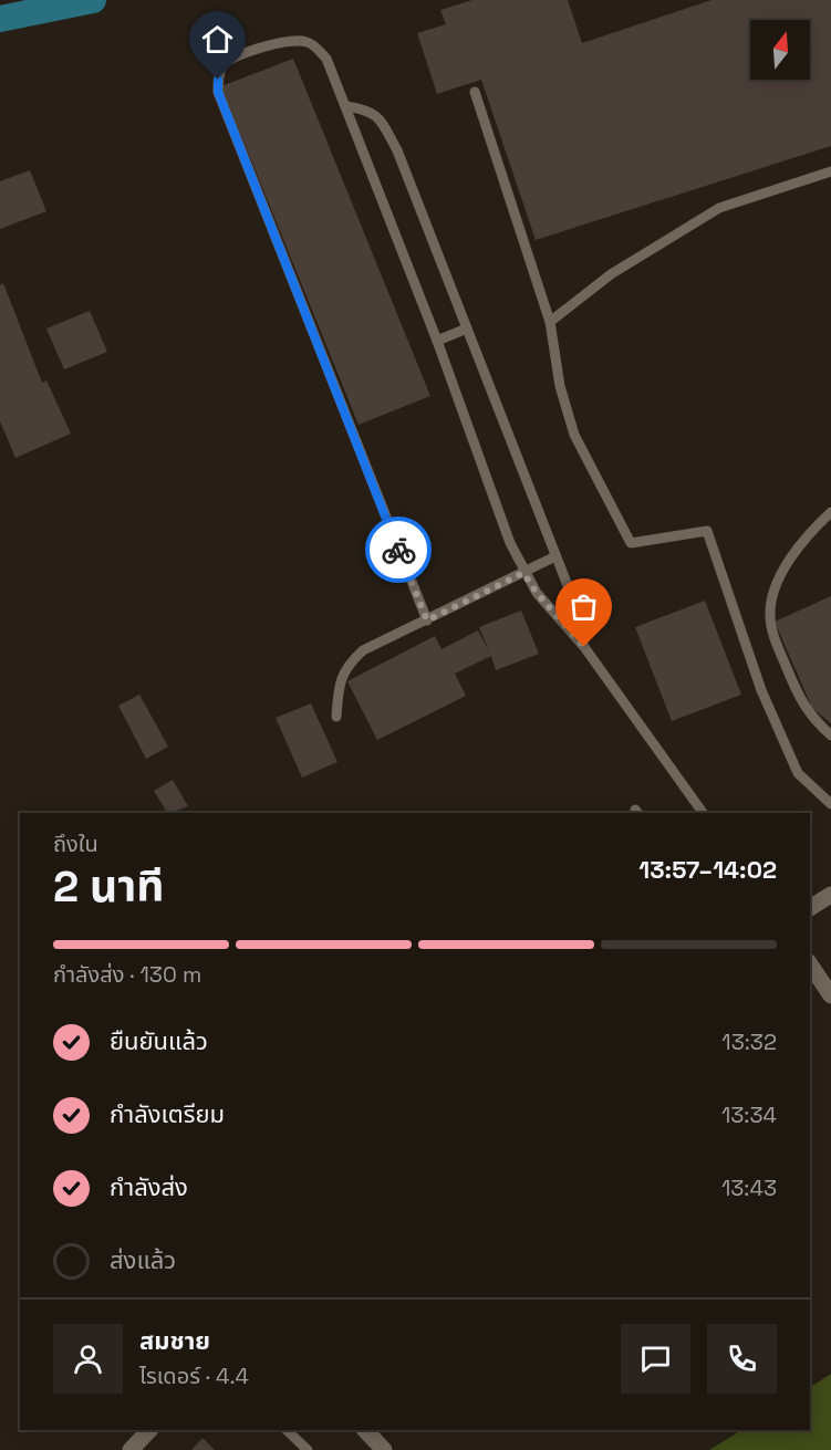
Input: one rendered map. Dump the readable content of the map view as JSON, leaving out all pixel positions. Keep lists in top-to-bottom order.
{
  "north": "top",
  "page": {
    "heading": ["2 นาที", "ถึงใน", "13:57–14:02"],
    "panel": ["สมชาย", "ไรเดอร์ · 4.4"],
    "bar": "กำลังส่ง · 130 m",
    "list": [
      ["ยืนยันแล้ว", "13:32"],
      ["กำลังเตรียม", "13:34"],
      ["กำลังส่ง", "13:43"],
      "ส่งแล้ว"
    ]
  }
}
